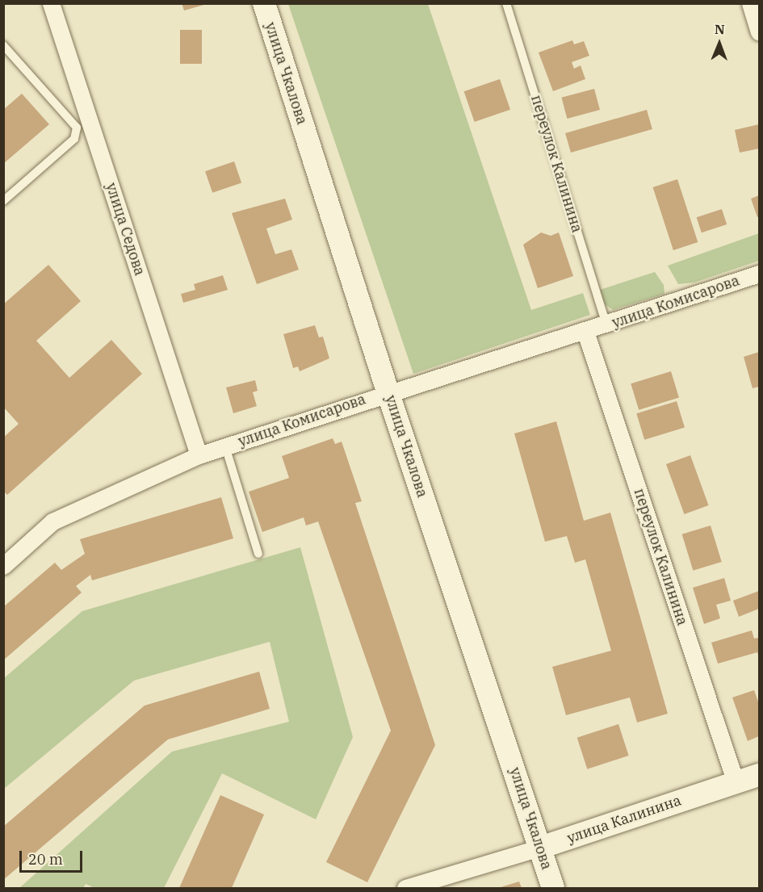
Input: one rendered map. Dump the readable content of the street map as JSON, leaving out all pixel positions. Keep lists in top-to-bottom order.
{
  "streets": {
    "main road": ["улица Чкалова", "улица Калинина"],
    "street": ["переулок Калинина", "улица Седова", "улица Комисарова"]
  },
  "crossings": [
    ["улица Чкалова", "улица Комисарова"],
    ["улица Чкалова", "улица Калинина"],
    ["переулок Калинина", "улица Комисарова"],
    ["переулок Калинина", "улица Калинина"],
    ["улица Седова", "улица Комисарова"]
  ],
  "scale_bar": "20 m",
  "north": "top"
}
